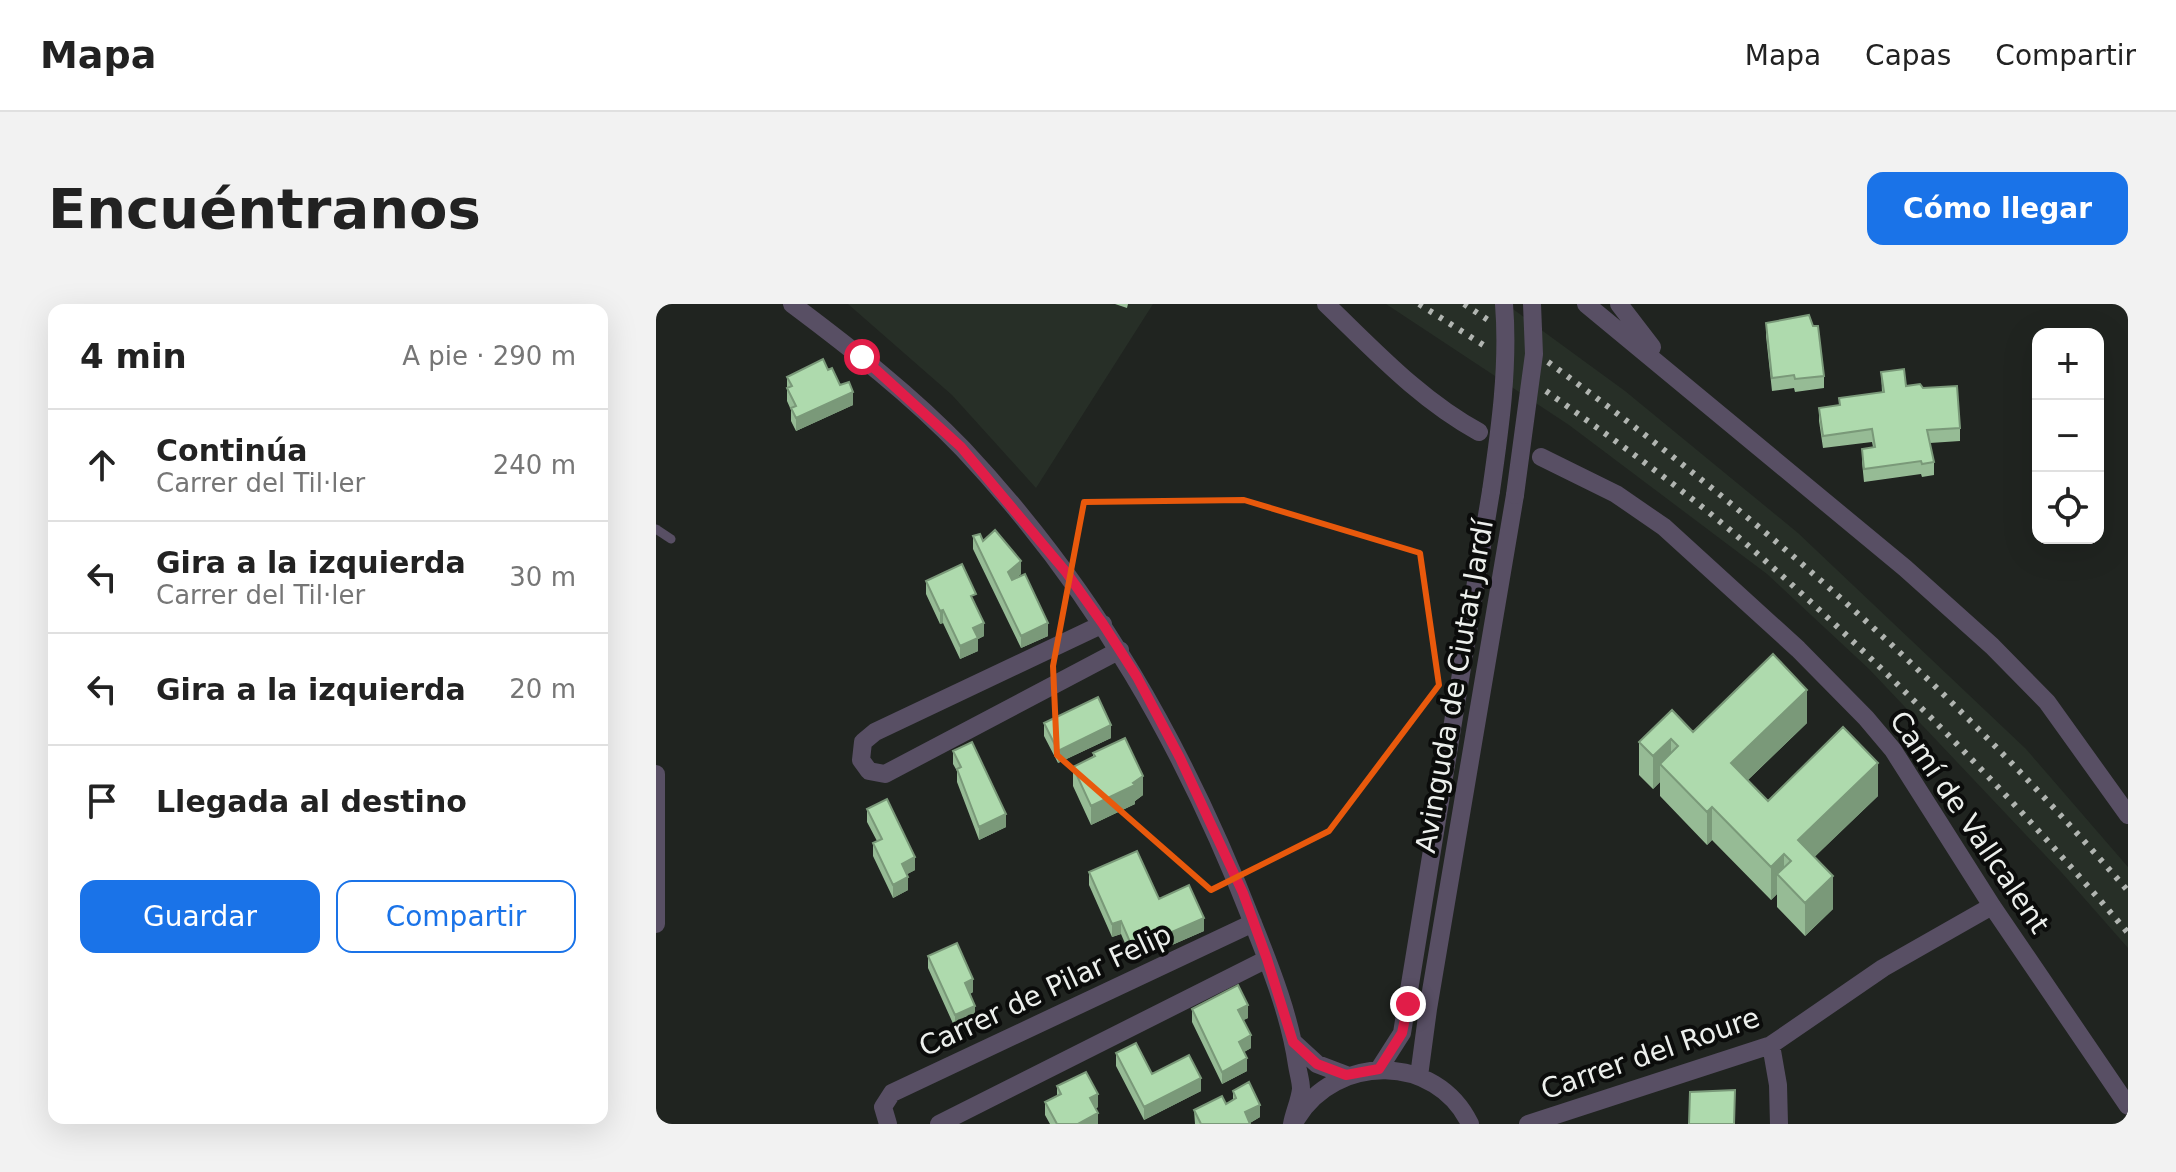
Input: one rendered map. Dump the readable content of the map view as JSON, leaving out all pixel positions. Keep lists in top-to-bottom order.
{
  "streets": {
    "street": [
      "Avinguda de Ciutat Jardí",
      "Camí de Vallcalent",
      "Carrer de Pilar Felip",
      "Carrer del Roure"
    ]
  },
  "crossings": [
    ["Camí de Vallcalent", "Carrer del Roure"]
  ],
  "page": {
    "header": "Mapa",
    "nav": ["Mapa", "Capas", "Compartir"],
    "buttons": [
      "Cómo llegar",
      ["Guardar", "Compartir"]
    ],
    "title": "Encuéntranos",
    "heading": ["4 min", "A pie · 290 m"],
    "map_buttons": ["+", "−"],
    "list": [
      ["Continúa", "Carrer del Til·ler", "240 m"],
      ["Gira a la izquierda", "Carrer del Til·ler", "30 m"],
      ["Gira a la izquierda", "20 m"],
      "Llegada al destino"
    ]
  }
}
